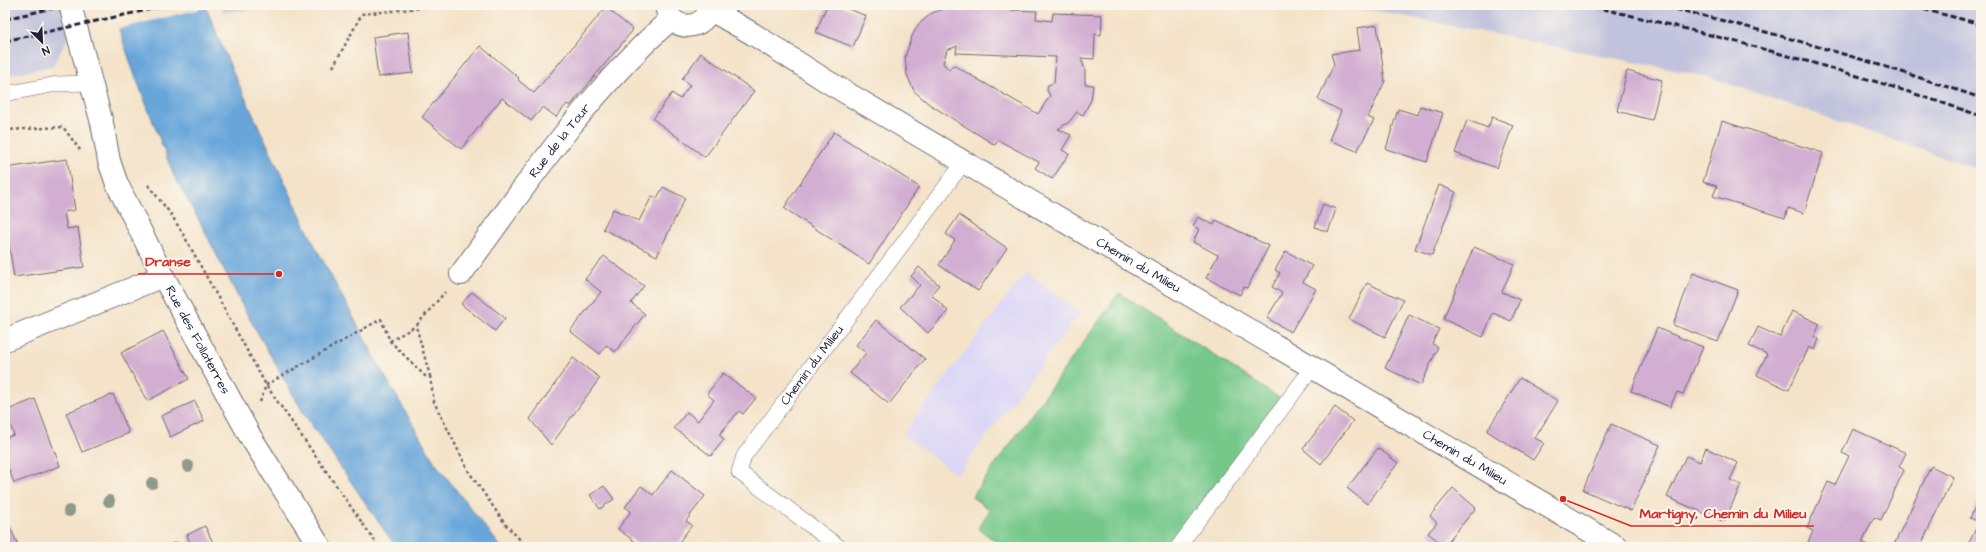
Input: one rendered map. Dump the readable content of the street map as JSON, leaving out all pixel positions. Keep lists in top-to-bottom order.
{
  "streets": {
    "street": ["Rue de la Tour", "Chemin du Milieu", "Rue des Follaterres"]
  },
  "places": ["Dranse", "Martigny, Chemin du Milieu"],
  "north": "bottom right"
}
